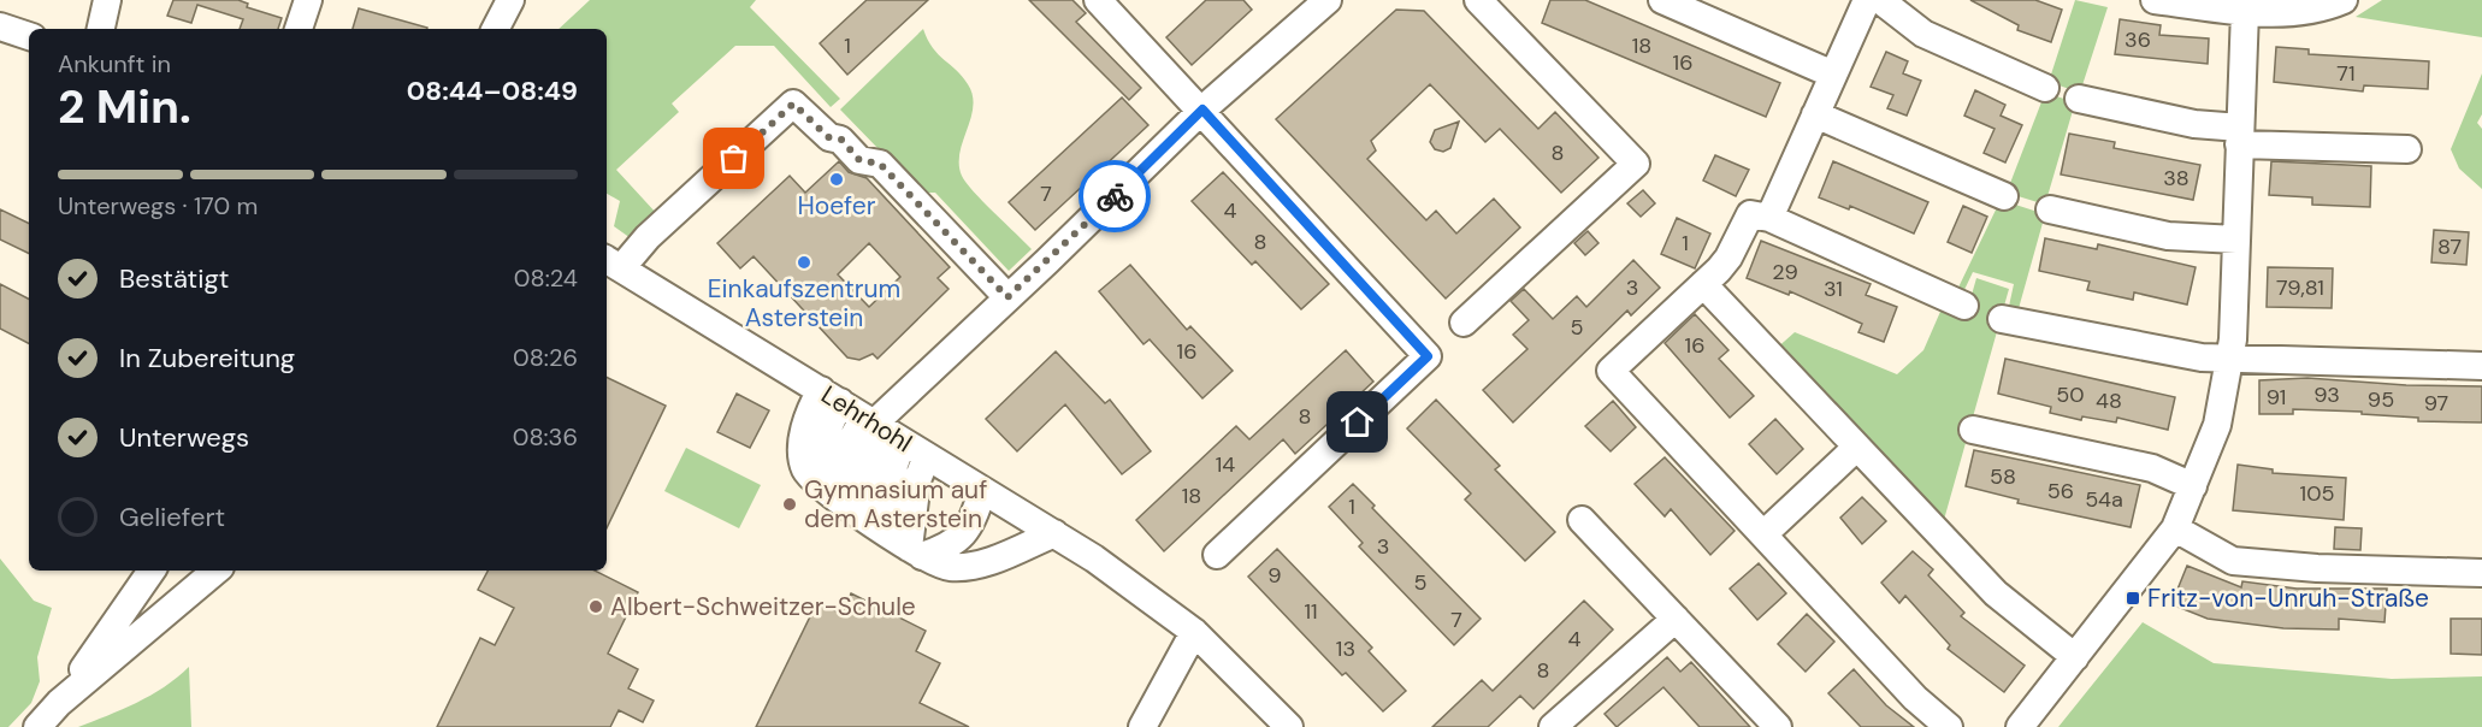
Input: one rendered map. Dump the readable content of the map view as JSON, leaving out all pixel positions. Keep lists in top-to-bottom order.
{
  "streets": {
    "street": ["Lehrhohl"]
  },
  "places": {
    "other": [
      "Hoefer",
      "Einkaufszentrum Asterstein",
      "Gymnasium auf dem Asterstein",
      "Albert-Schweitzer-Schule"
    ],
    "transit": ["Fritz-von-Unruh-Straße"]
  },
  "house_numbers": [
    "36",
    "1",
    "18",
    "16",
    "71",
    "8",
    "38",
    "7",
    "4",
    "8",
    "1",
    "87",
    "29",
    "3",
    "79,81",
    "31",
    "5",
    "16",
    "16",
    "50",
    "93",
    "91",
    "95",
    "48",
    "97",
    "8",
    "14",
    "58",
    "56",
    "105",
    "18",
    "54a",
    "1",
    "3",
    "9",
    "5",
    "11",
    "7",
    "4",
    "13",
    "8"
  ],
  "page": {
    "heading": ["2 Min.", "Ankunft in", "08:44–08:49"],
    "bar": "Unterwegs · 170 m",
    "list": [
      ["Bestätigt", "08:24"],
      ["In Zubereitung", "08:26"],
      ["Unterwegs", "08:36"],
      "Geliefert"
    ]
  }
}
